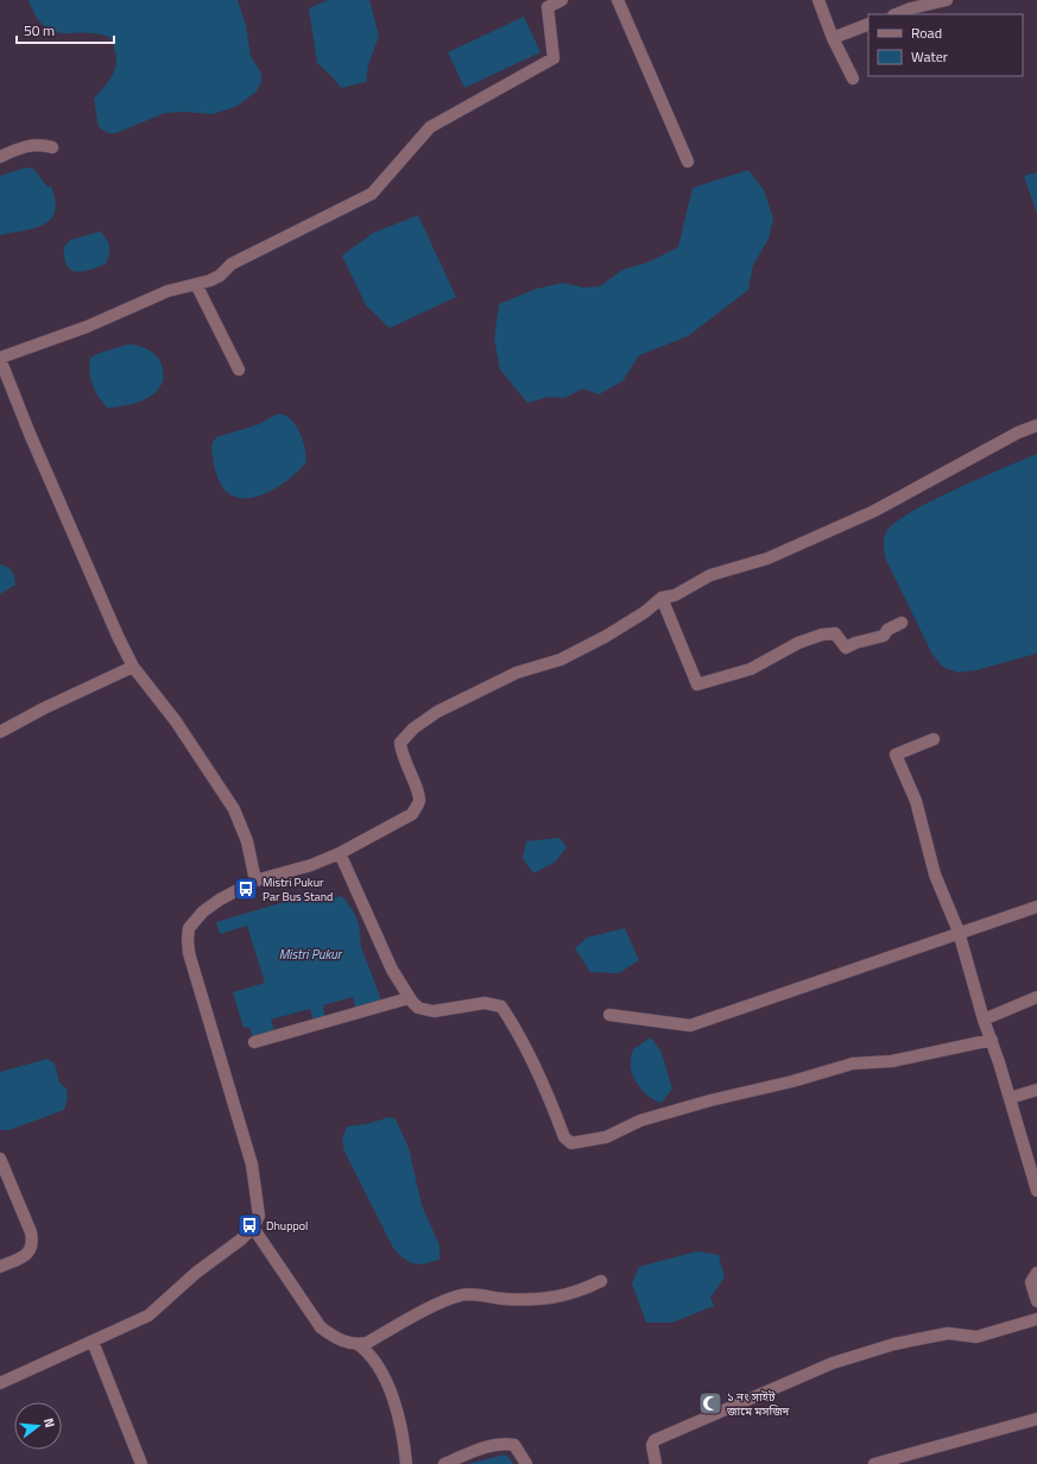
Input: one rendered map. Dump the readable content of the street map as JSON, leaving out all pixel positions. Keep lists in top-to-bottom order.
{
  "water": ["Mistri Pukur"],
  "places": {
    "bus stop": ["Mistri Pukur Par Bus Stand", "Dhuppol"],
    "mosque": ["১ নং সাইট জামে মসজিদ"]
  },
  "legend": ["Road", "Water"],
  "scale_bar": "50 m",
  "north": "right"
}
